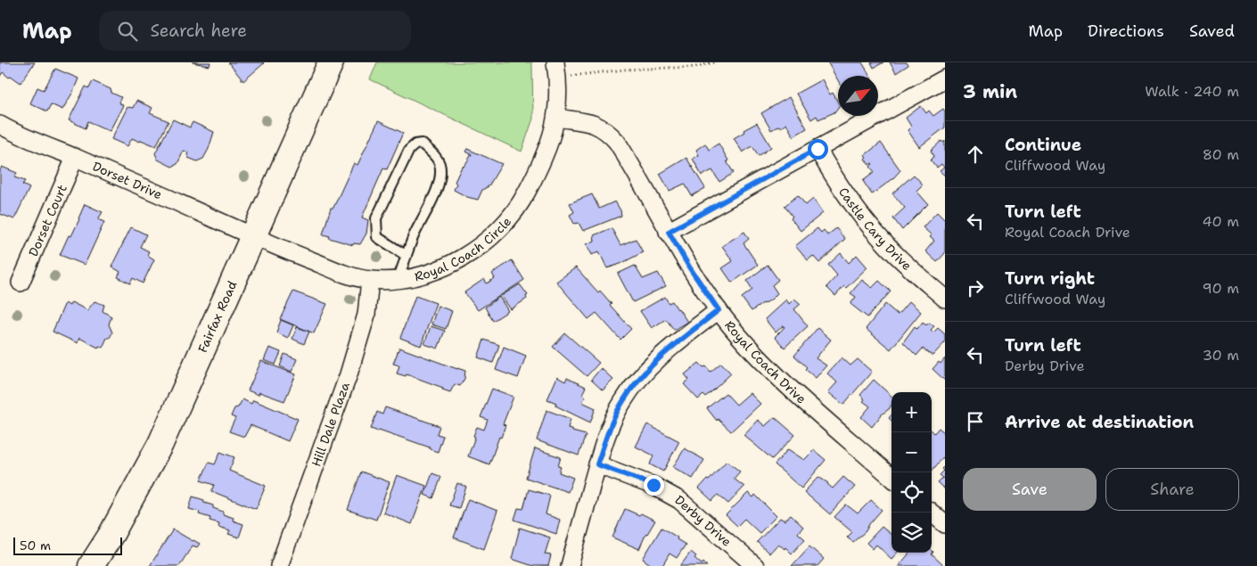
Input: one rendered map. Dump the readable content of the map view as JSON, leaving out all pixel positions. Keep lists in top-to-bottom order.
{
  "streets": {
    "main road": ["Fairfax Road"],
    "street": [
      "Dorset Drive",
      "Dorset Court",
      "Castle Cary Drive",
      "Royal Coach Circle",
      "Royal Coach Drive",
      "Hill Dale Plaza",
      "Derby Drive"
    ]
  },
  "crossings": [
    ["Dorset Drive", "Dorset Court"],
    ["Dorset Drive", "Royal Coach Circle"],
    ["Dorset Drive", "Fairfax Road"],
    ["Royal Coach Circle", "Fairfax Road"],
    ["Royal Coach Circle", "Royal Coach Drive"],
    ["Royal Coach Circle", "Hill Dale Plaza"]
  ],
  "scale_bar": "50 m",
  "north": "top right",
  "page": {
    "header": "Map",
    "search": "Search here",
    "nav": ["Map", "Directions", "Saved"],
    "heading": ["3 min", "Walk · 240 m"],
    "list": [
      ["Continue", "Cliffwood Way", "80 m"],
      ["Turn left", "Royal Coach Drive", "40 m"],
      ["Turn right", "Cliffwood Way", "90 m"],
      ["Turn left", "Derby Drive", "30 m"],
      "Arrive at destination"
    ],
    "map_buttons": ["+", "−"],
    "buttons": ["Save", "Share"],
    "scale": "50 m"
  }
}
